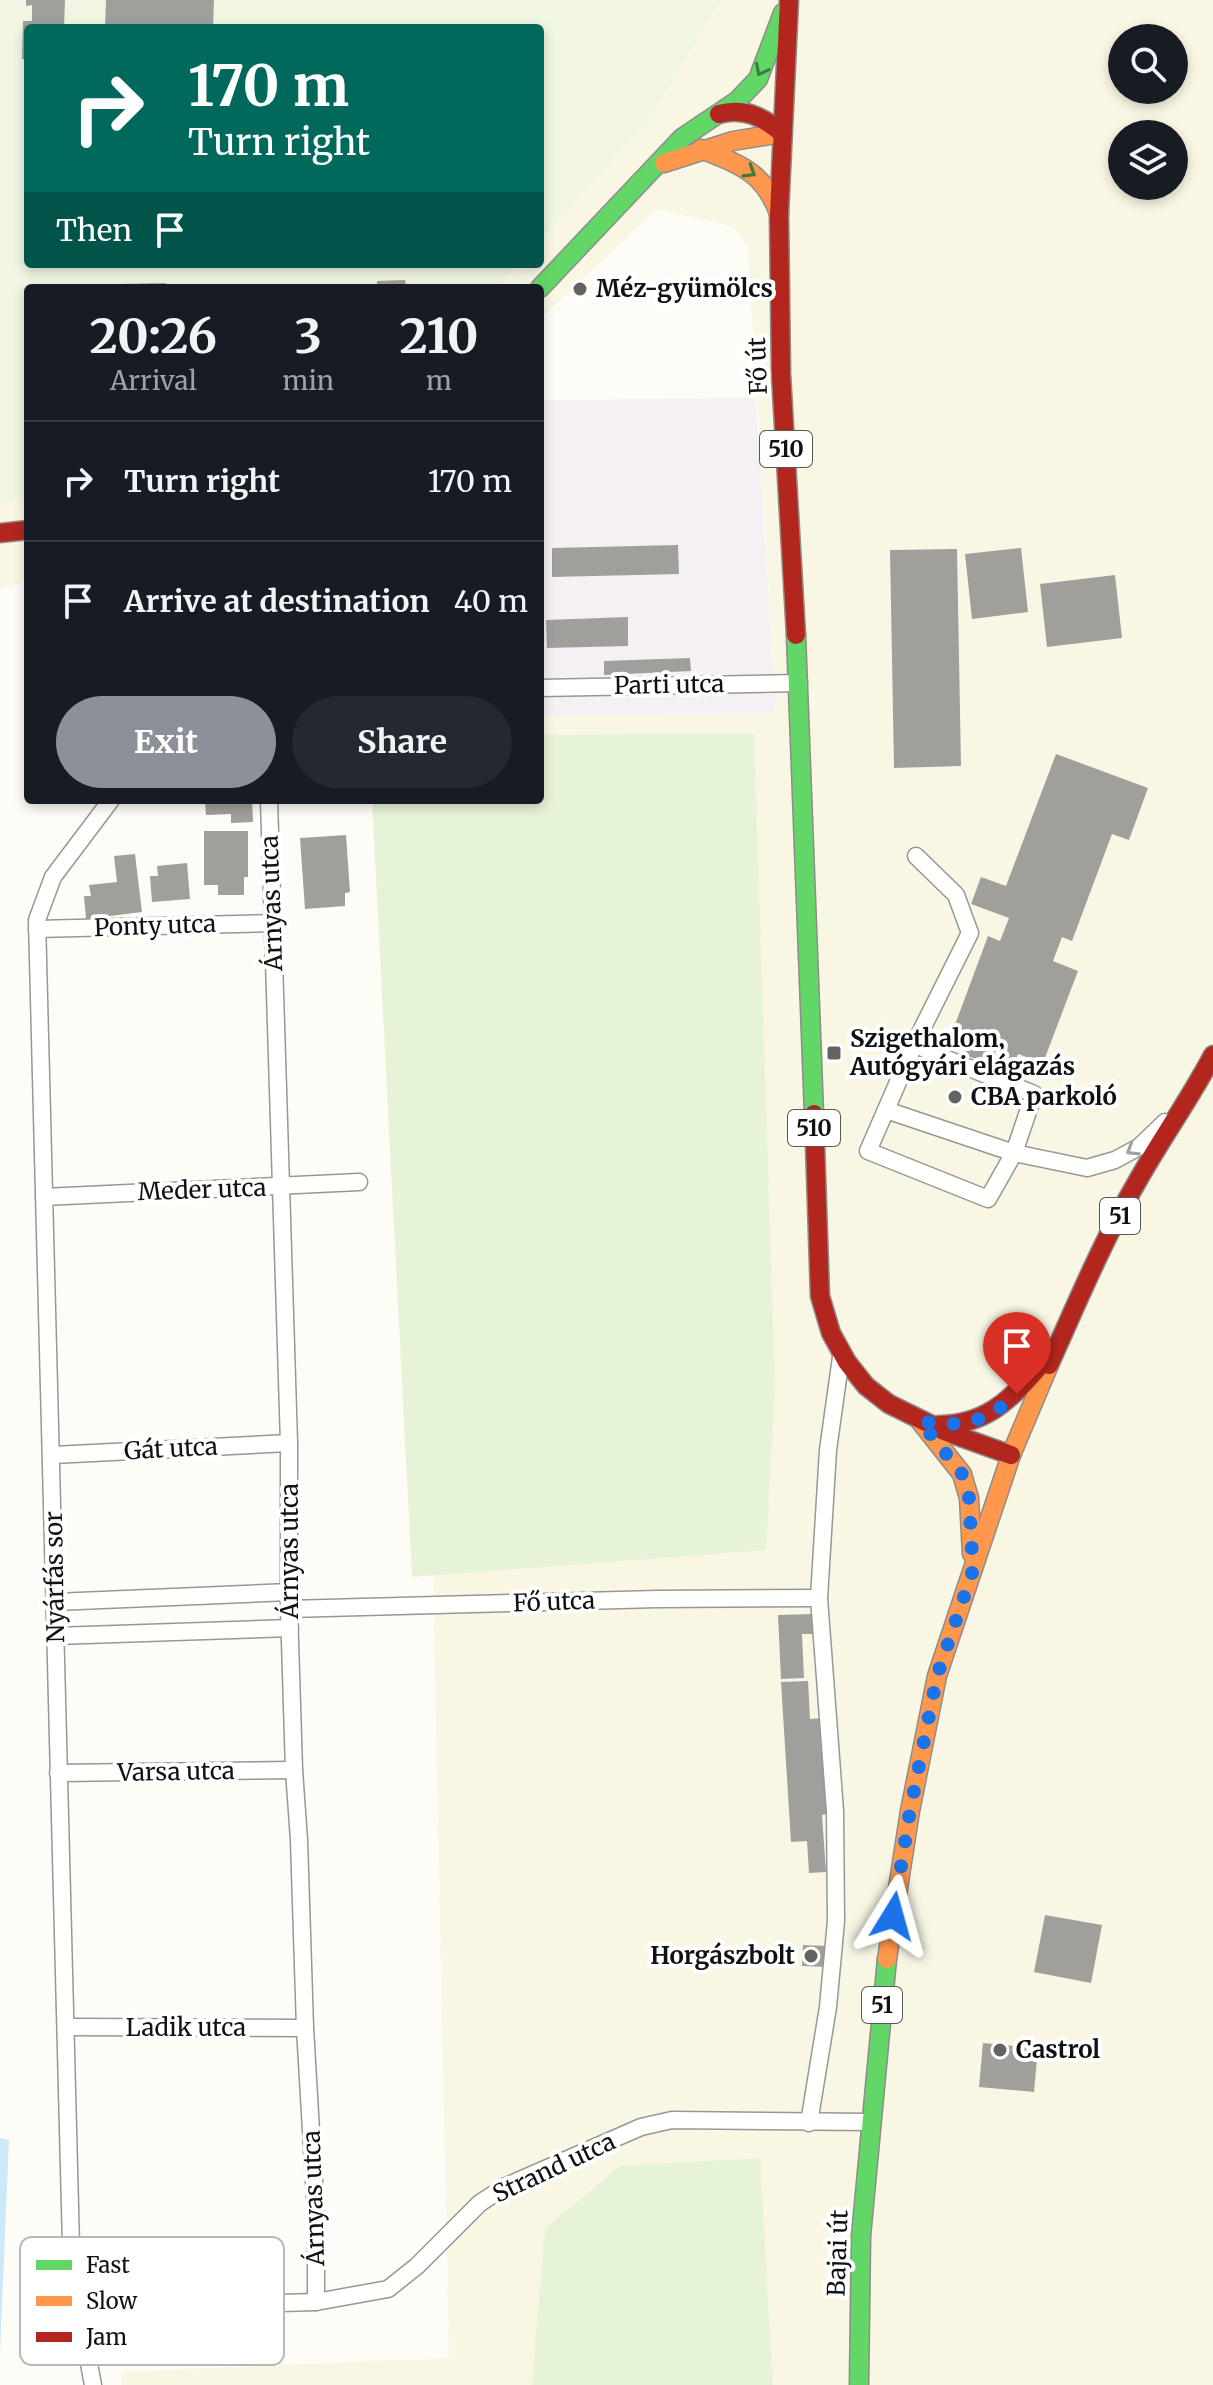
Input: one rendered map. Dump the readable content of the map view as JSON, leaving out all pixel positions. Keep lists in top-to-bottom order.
{
  "streets": {
    "main road": [
      "Fő út",
      "510",
      "51",
      "Bajai út"
    ],
    "street": [
      "Parti utca",
      "Árnyas utca",
      "Ponty utca",
      "Meder utca",
      "Gát utca",
      "Nyárfás sor",
      "Fő utca",
      "Varsa utca",
      "Ladik utca",
      "Strand utca"
    ]
  },
  "crossings": [
    ["Fő út", "510"],
    ["Fő út", "Parti utca"],
    ["510", "Parti utca"],
    ["510", "51"],
    ["Árnyas utca", "Ponty utca"],
    ["Árnyas utca", "Meder utca"],
    ["Árnyas utca", "Gát utca"],
    ["Árnyas utca", "Fő utca"],
    ["Árnyas utca", "Varsa utca"],
    ["Árnyas utca", "Ladik utca"],
    ["Árnyas utca", "Strand utca"],
    ["Ponty utca", "Nyárfás sor"],
    ["Meder utca", "Nyárfás sor"],
    ["51", "Strand utca"],
    ["51", "Bajai út"],
    ["Gát utca", "Nyárfás sor"],
    ["Nyárfás sor", "Fő utca"],
    ["Nyárfás sor", "Varsa utca"],
    ["Nyárfás sor", "Ladik utca"],
    ["Strand utca", "Bajai út"]
  ],
  "places": {
    "other": [
      "Méz-gyümölcs",
      "CBA parkoló",
      "Horgászbolt",
      "Castrol"
    ],
    "transit": ["Szigethalom, Autógyári elágazás"]
  },
  "legend": ["Fast", "Slow", "Jam"],
  "page": {
    "turn": ["170 m", "Turn right"],
    "then": "Then",
    "eta": [
      "20:26",
      "Arrival",
      "3",
      "min",
      "210",
      "m"
    ],
    "list": [
      {
        "name": "Turn right",
        "value": "170 m"
      },
      {
        "name": "Arrive at destination",
        "value": "40 m"
      }
    ],
    "buttons": ["Exit", "Share"]
  }
}
